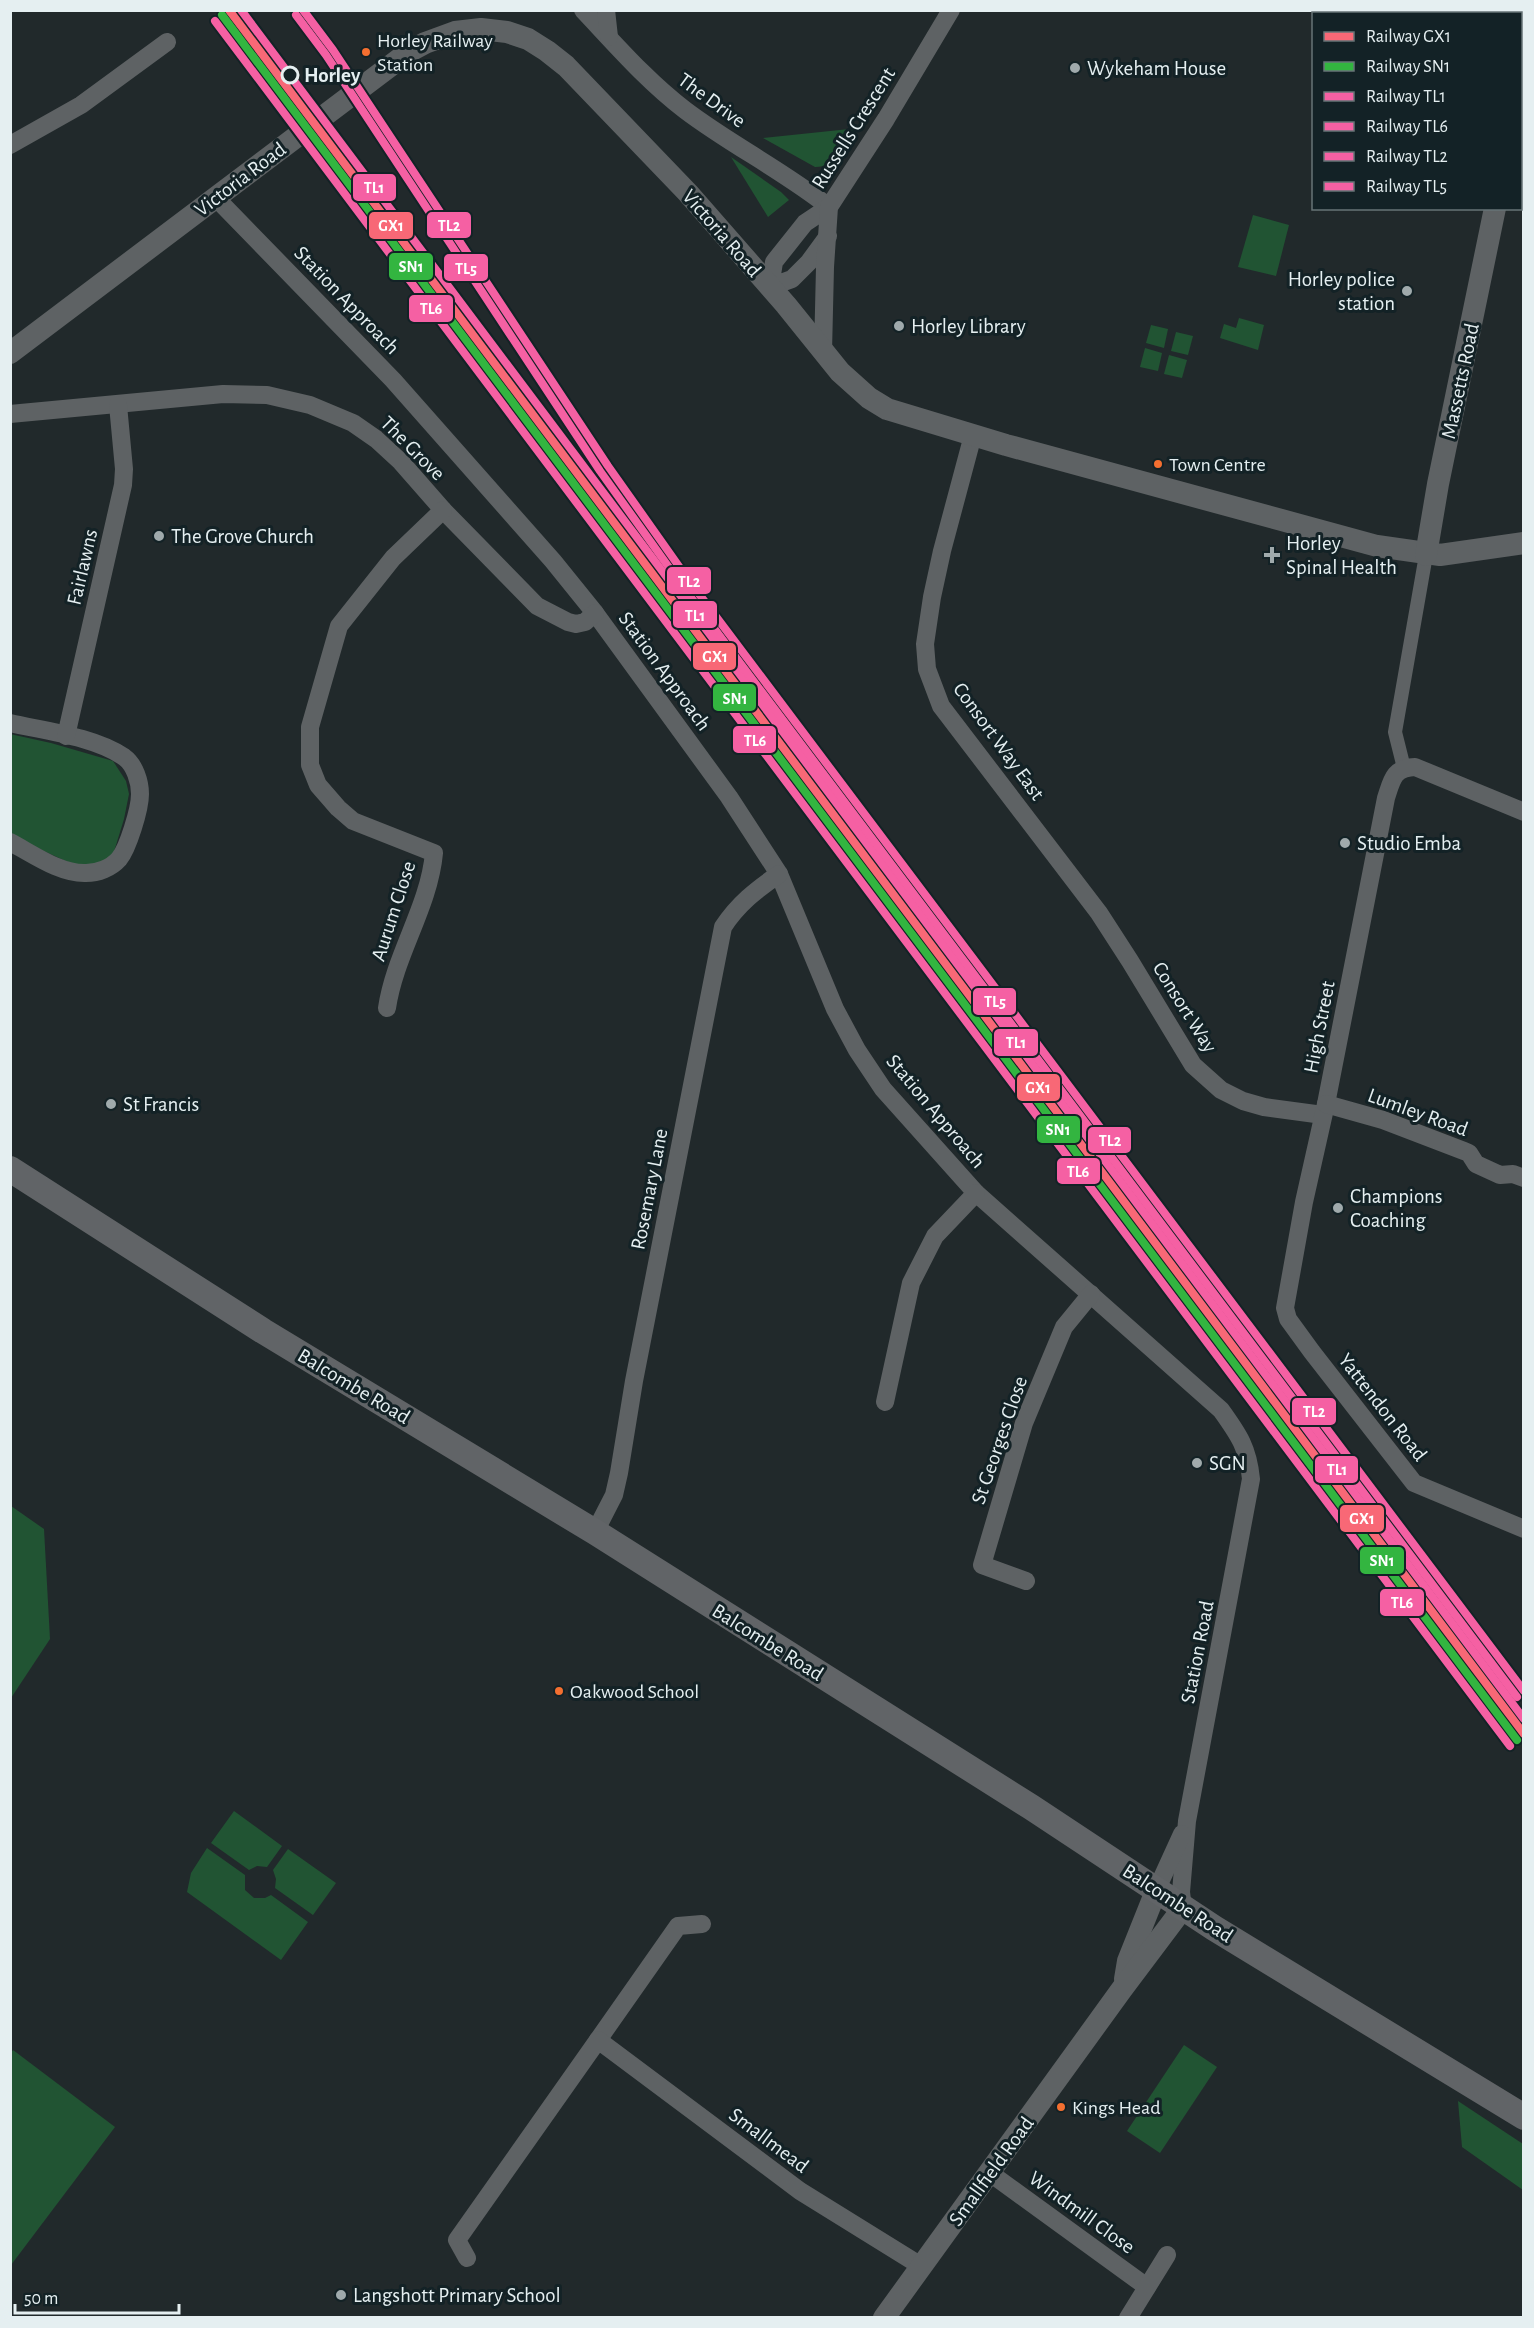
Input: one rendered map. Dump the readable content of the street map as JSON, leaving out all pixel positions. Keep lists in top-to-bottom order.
{
  "streets": {
    "main road": ["Balcombe Road"],
    "street": [
      "The Drive",
      "Russells Crescent",
      "Victoria Road",
      "Station Approach",
      "Massetts Road",
      "The Grove",
      "Fairlawns",
      "Consort Way East",
      "Aurum Close",
      "Consort Way",
      "High Street",
      "Lumley Road",
      "Rosemary Lane",
      "Yattendon Road",
      "St Georges Close",
      "Station Road",
      "Smallmead",
      "Smallfield Road",
      "Windmill Close"
    ]
  },
  "crossings": [
    ["The Drive", "Russells Crescent"],
    ["Russells Crescent", "Victoria Road"],
    ["Victoria Road", "Station Approach"],
    ["Victoria Road", "Massetts Road"],
    ["Victoria Road", "Consort Way East"],
    ["Station Approach", "The Grove"],
    ["Station Approach", "Rosemary Lane"],
    ["Station Approach", "St Georges Close"],
    ["Station Approach", "Station Road"],
    ["The Grove", "Fairlawns"],
    ["The Grove", "Aurum Close"],
    ["Consort Way East", "Consort Way"],
    ["Consort Way", "High Street"],
    ["Consort Way", "Lumley Road"],
    ["High Street", "Lumley Road"],
    ["High Street", "Yattendon Road"],
    ["Rosemary Lane", "Balcombe Road"],
    ["Balcombe Road", "Station Road"],
    ["Balcombe Road", "Smallfield Road"],
    ["Station Road", "Smallfield Road"],
    ["Smallmead", "Smallfield Road"],
    ["Smallfield Road", "Windmill Close"]
  ],
  "places": {
    "other": [
      "Horley Railway Station",
      "Wykeham House",
      "Horley",
      "Horley police station",
      "Horley Library",
      "Town Centre",
      "The Grove Church",
      "Studio Emba",
      "St Francis",
      "Champions Coaching",
      "SGN",
      "Oakwood School",
      "Kings Head",
      "Langshott Primary School"
    ],
    "health": ["Horley Spinal Health"]
  },
  "lines": [
    "rail line GX1",
    "rail line TL1",
    "rail line TL2",
    "rail line SN1",
    "rail line TL5",
    "rail line TL6"
  ],
  "legend": [
    "Railway GX1",
    "Railway SN1",
    "Railway TL1",
    "Railway TL6",
    "Railway TL2",
    "Railway TL5"
  ],
  "scale_bar": "50 m"
}
